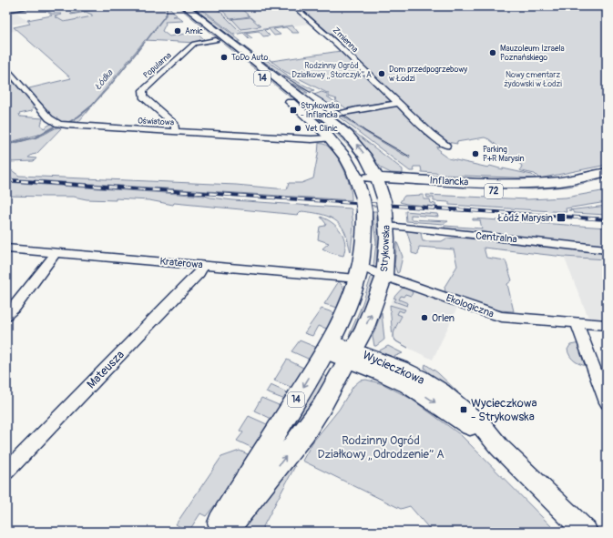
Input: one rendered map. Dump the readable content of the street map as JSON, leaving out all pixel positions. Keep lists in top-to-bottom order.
{
  "streets": {
    "main road": [
      "14",
      "Inflancka",
      "72",
      "Strykowska"
    ],
    "street": [
      "Zmienna",
      "Popularna",
      "Oświatowa",
      "Centralna",
      "Kraterowa",
      "Ekologiczna",
      "Wycieczkowa",
      "Mateusza"
    ]
  },
  "crossings": [
    ["Popularna", "Oświatowa"],
    ["Popularna", "Strykowska"],
    ["Oświatowa", "Strykowska"],
    ["Inflancka", "Strykowska"],
    ["Centralna", "Strykowska"],
    ["Strykowska", "Kraterowa"],
    ["Strykowska", "Ekologiczna"],
    ["Strykowska", "Wycieczkowa"],
    ["Kraterowa", "Ekologiczna"],
    ["Kraterowa", "Mateusza"]
  ],
  "water": ["Łódka"],
  "parks": ["Rodzinny Ogród Działkowy „Storczyk” A", "Nowy cmentarz żydowski w Łodzi", "Rodzinny Ogród Działkowy „Odrodzenie” A"],
  "places": {
    "other": [
      "Amic",
      "Mauzoleum Izraela Poznańskiego",
      "ToDo Auto",
      "Dom przedpogrzebowy w Łodzi",
      "Vet Clinic",
      "Parking P+R Marysin",
      "Orlen"
    ],
    "transit": ["Strykowska - Inflancka", "Łódź Marysin", "Wycieczkowa - Strykowska"]
  }
}
